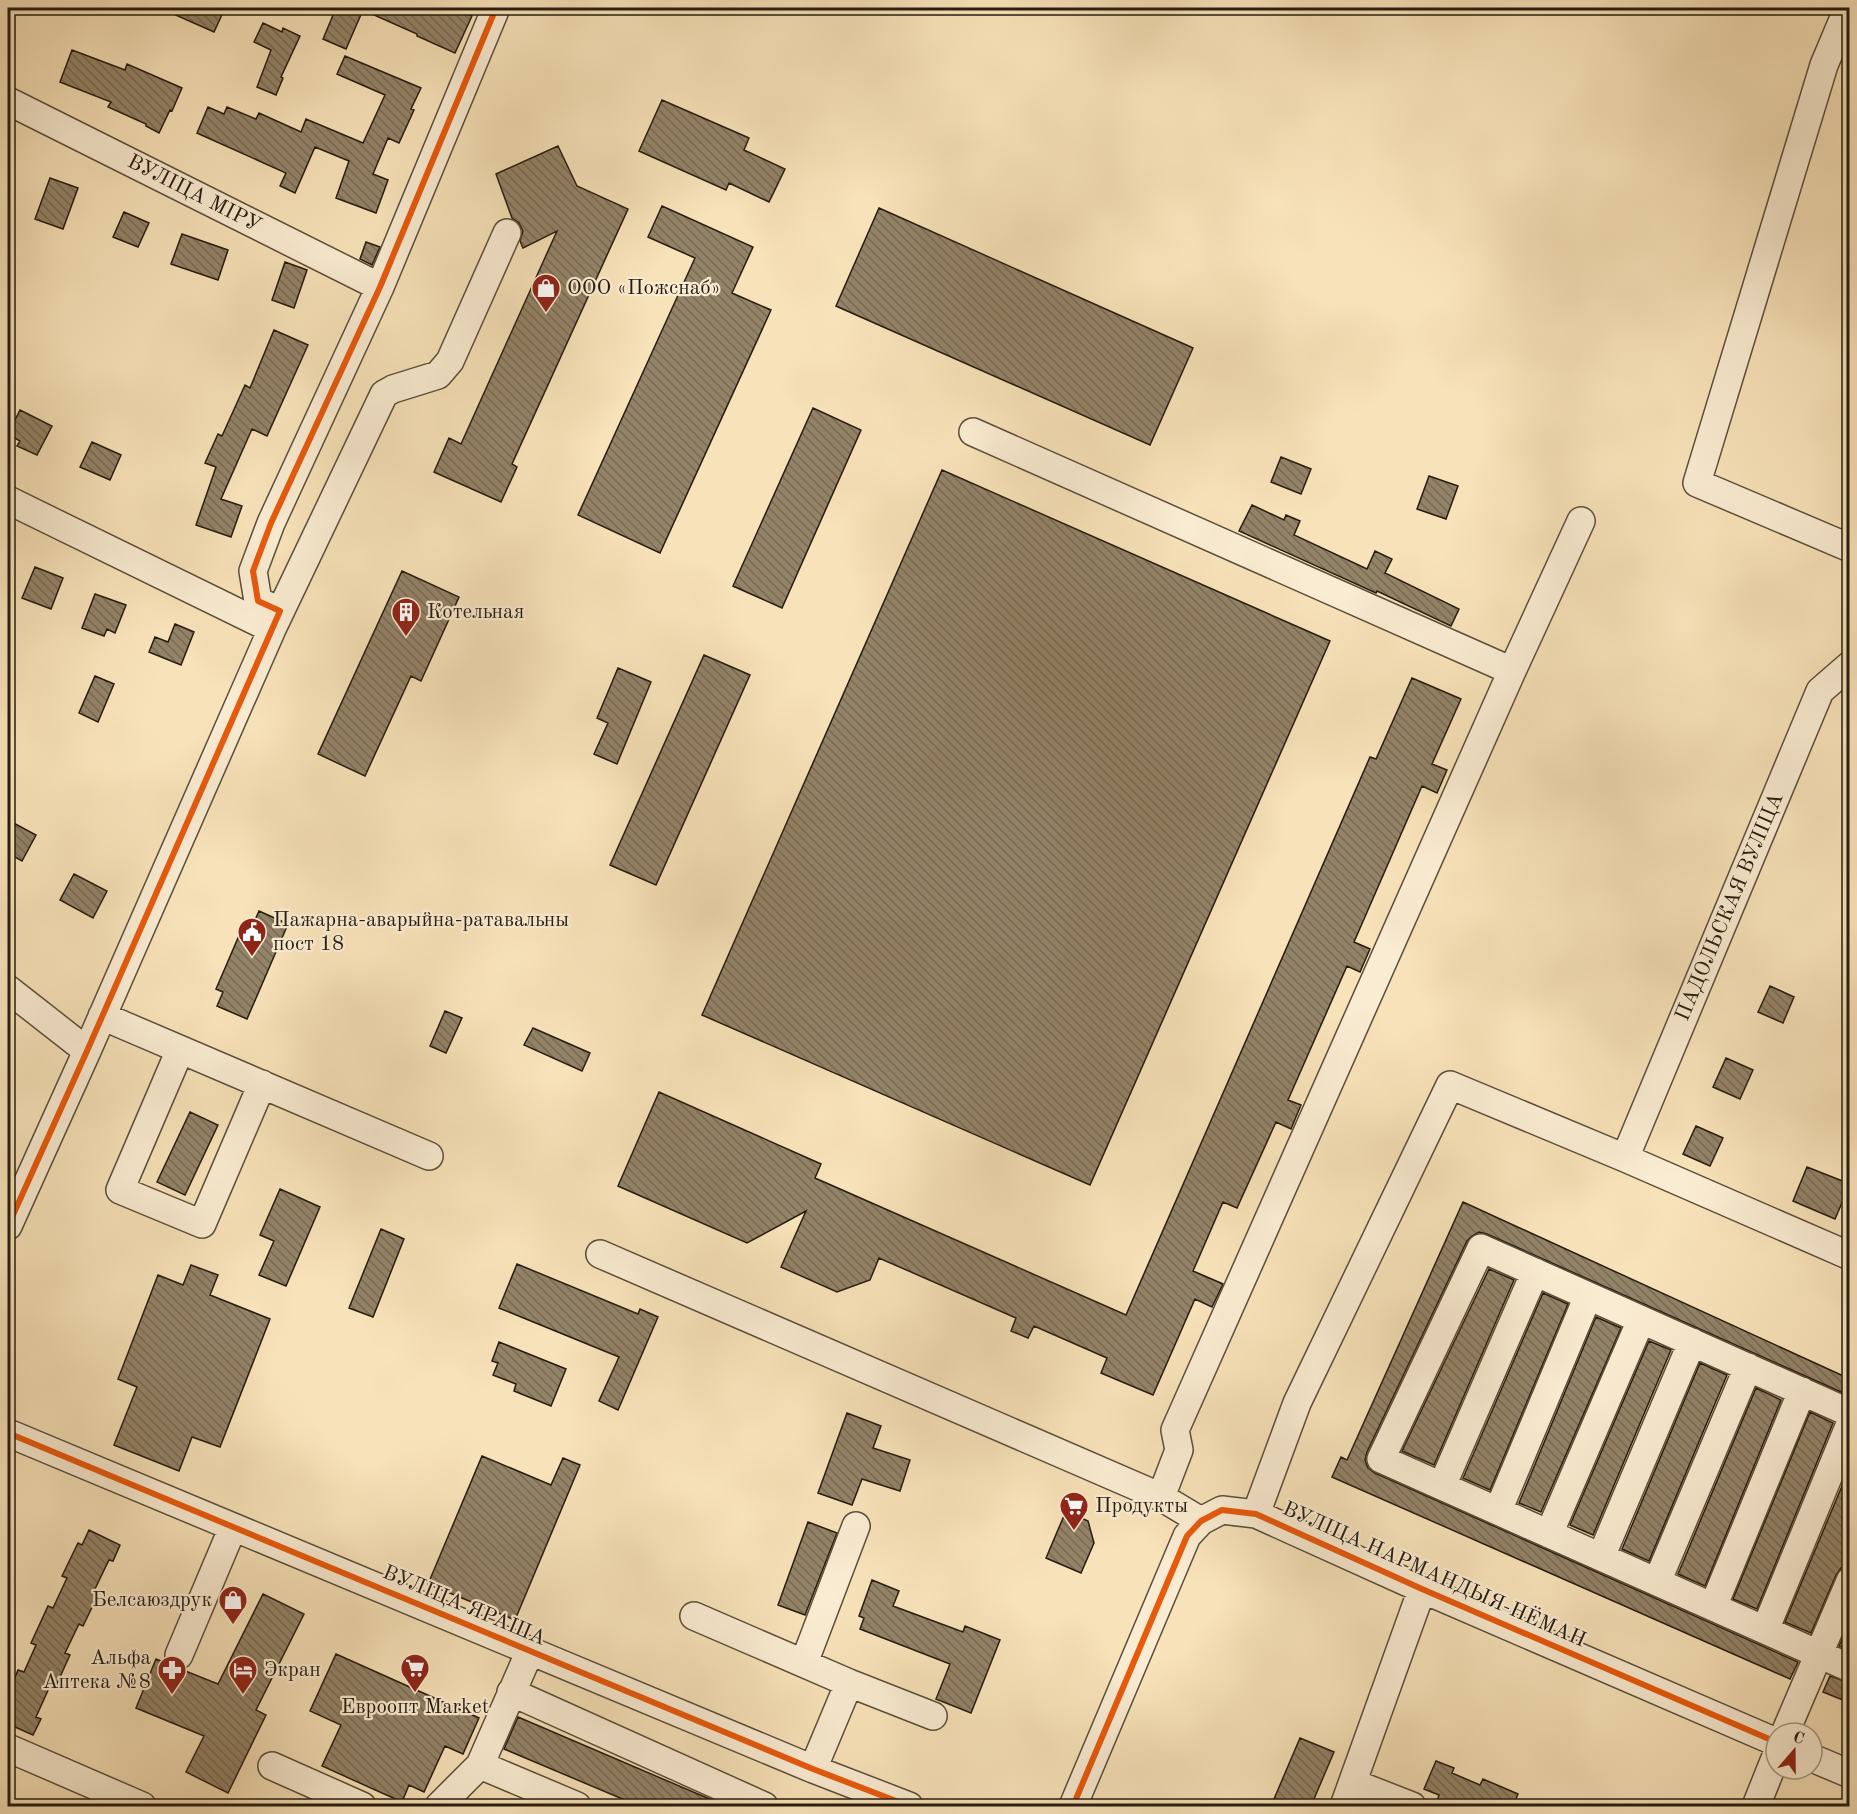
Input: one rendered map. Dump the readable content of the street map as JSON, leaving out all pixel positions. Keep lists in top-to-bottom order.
{
  "streets": {
    "street": [
      "ВУЛІЦА МІРУ",
      "ПАДОЛЬСКАЯ ВУЛІЦА",
      "ВУЛІЦА НАРМАНДЫЯ-НЁМАН",
      "ВУЛІЦА ЯРАША"
    ]
  },
  "places": {
    "shop": ["ООО «Пожснаб»", "Белсаюздрук"],
    "building": ["Котельная"],
    "public building": ["Пажарна-аварыйна-ратавальны пост 18"],
    "supermarket": ["Продукты", "Евроопт Market"],
    "pharmacy": ["Альфа Аптека №8"],
    "hotel": ["Экран"]
  },
  "north": "top"
}
